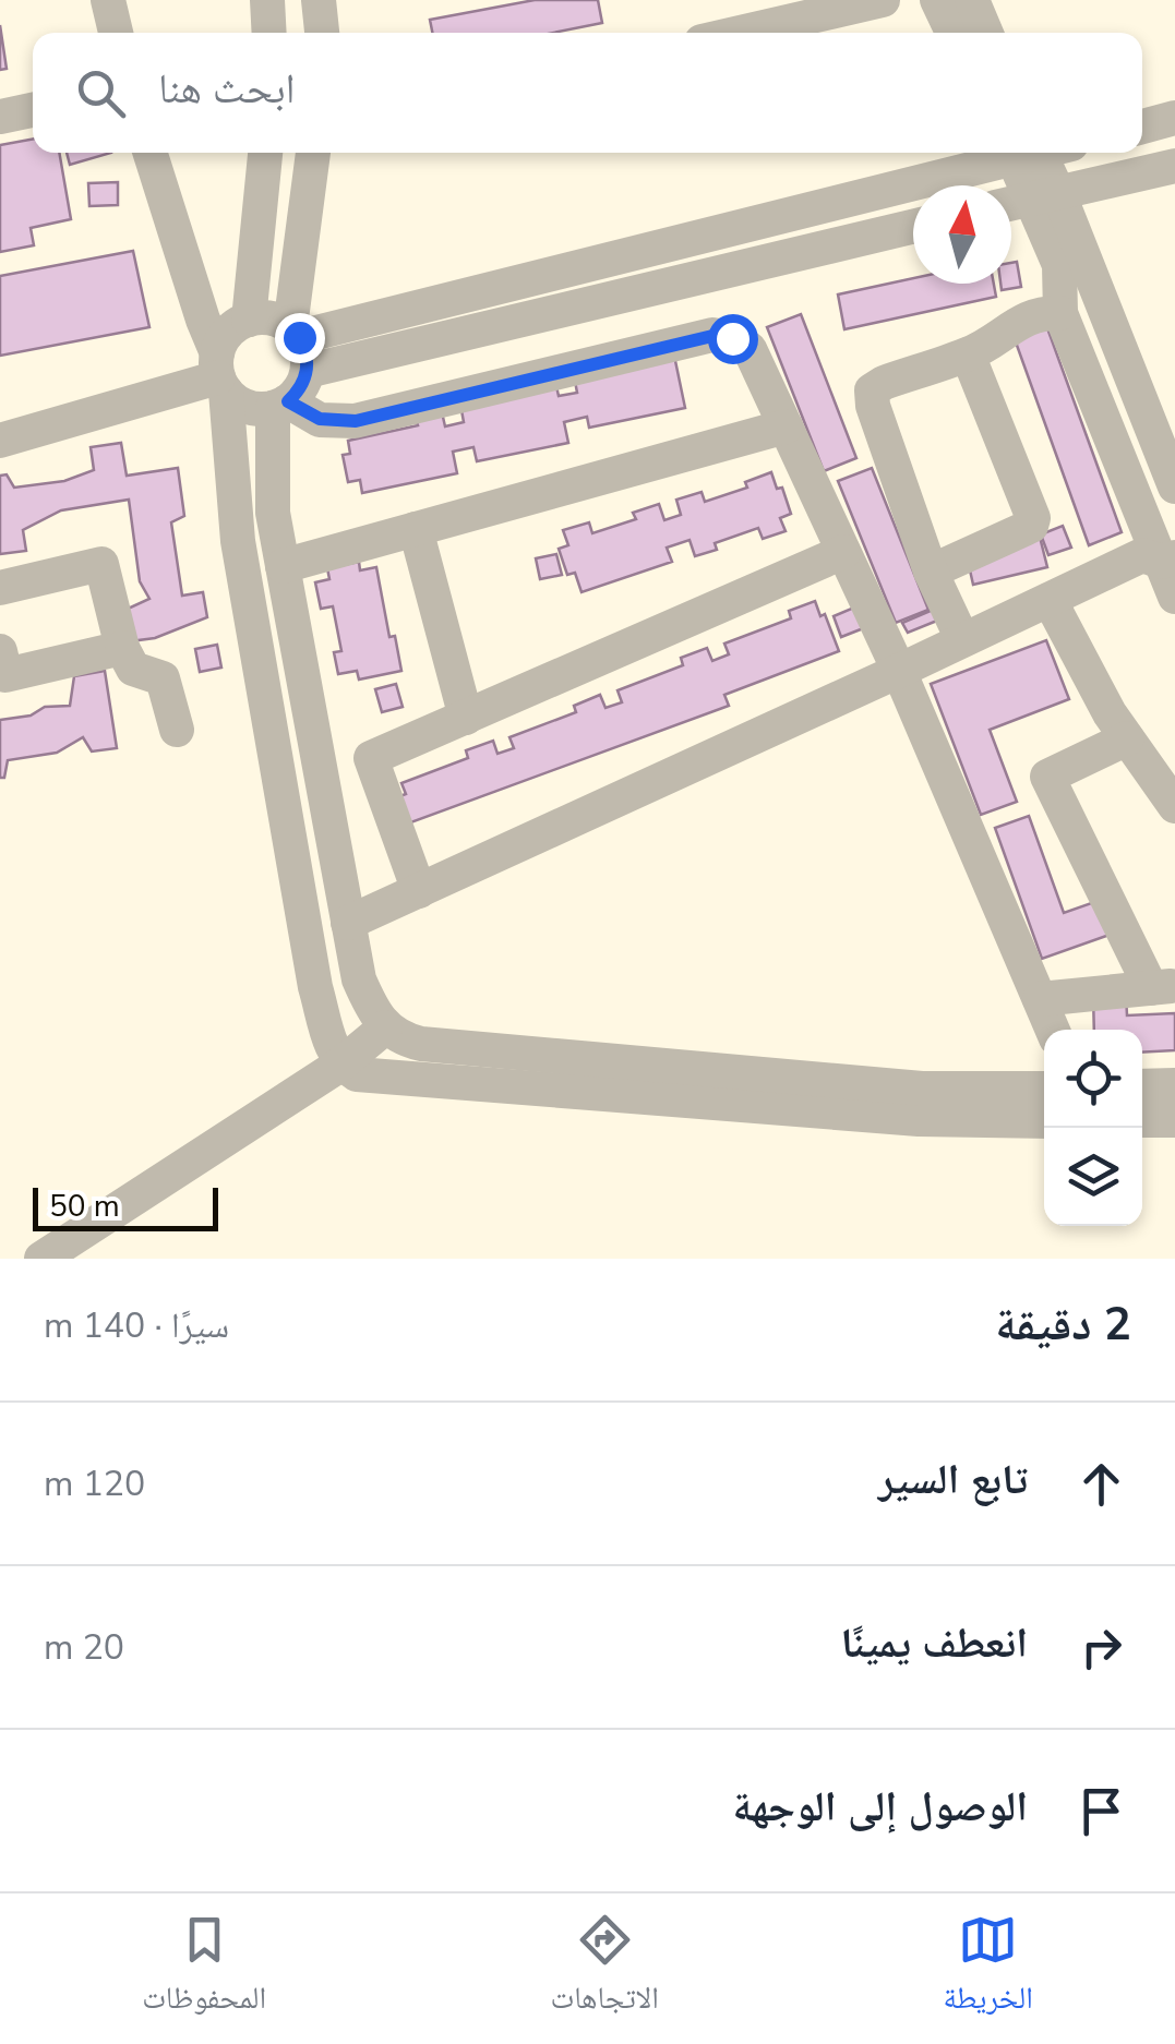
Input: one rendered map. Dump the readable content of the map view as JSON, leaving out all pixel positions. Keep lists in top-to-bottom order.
{
  "scale_bar": "50 m",
  "north": "top",
  "page": {
    "search": "ابحث هنا",
    "scale": "50 m",
    "heading": ["2 دقيقة", "سيرًا · 140 m"],
    "list": [
      ["تابع السير", "120 m"],
      ["انعطف يمينًا", "20 m"],
      "الوصول إلى الوجهة"
    ],
    "nav": ["الخريطة", "الاتجاهات", "المحفوظات"]
  }
}
